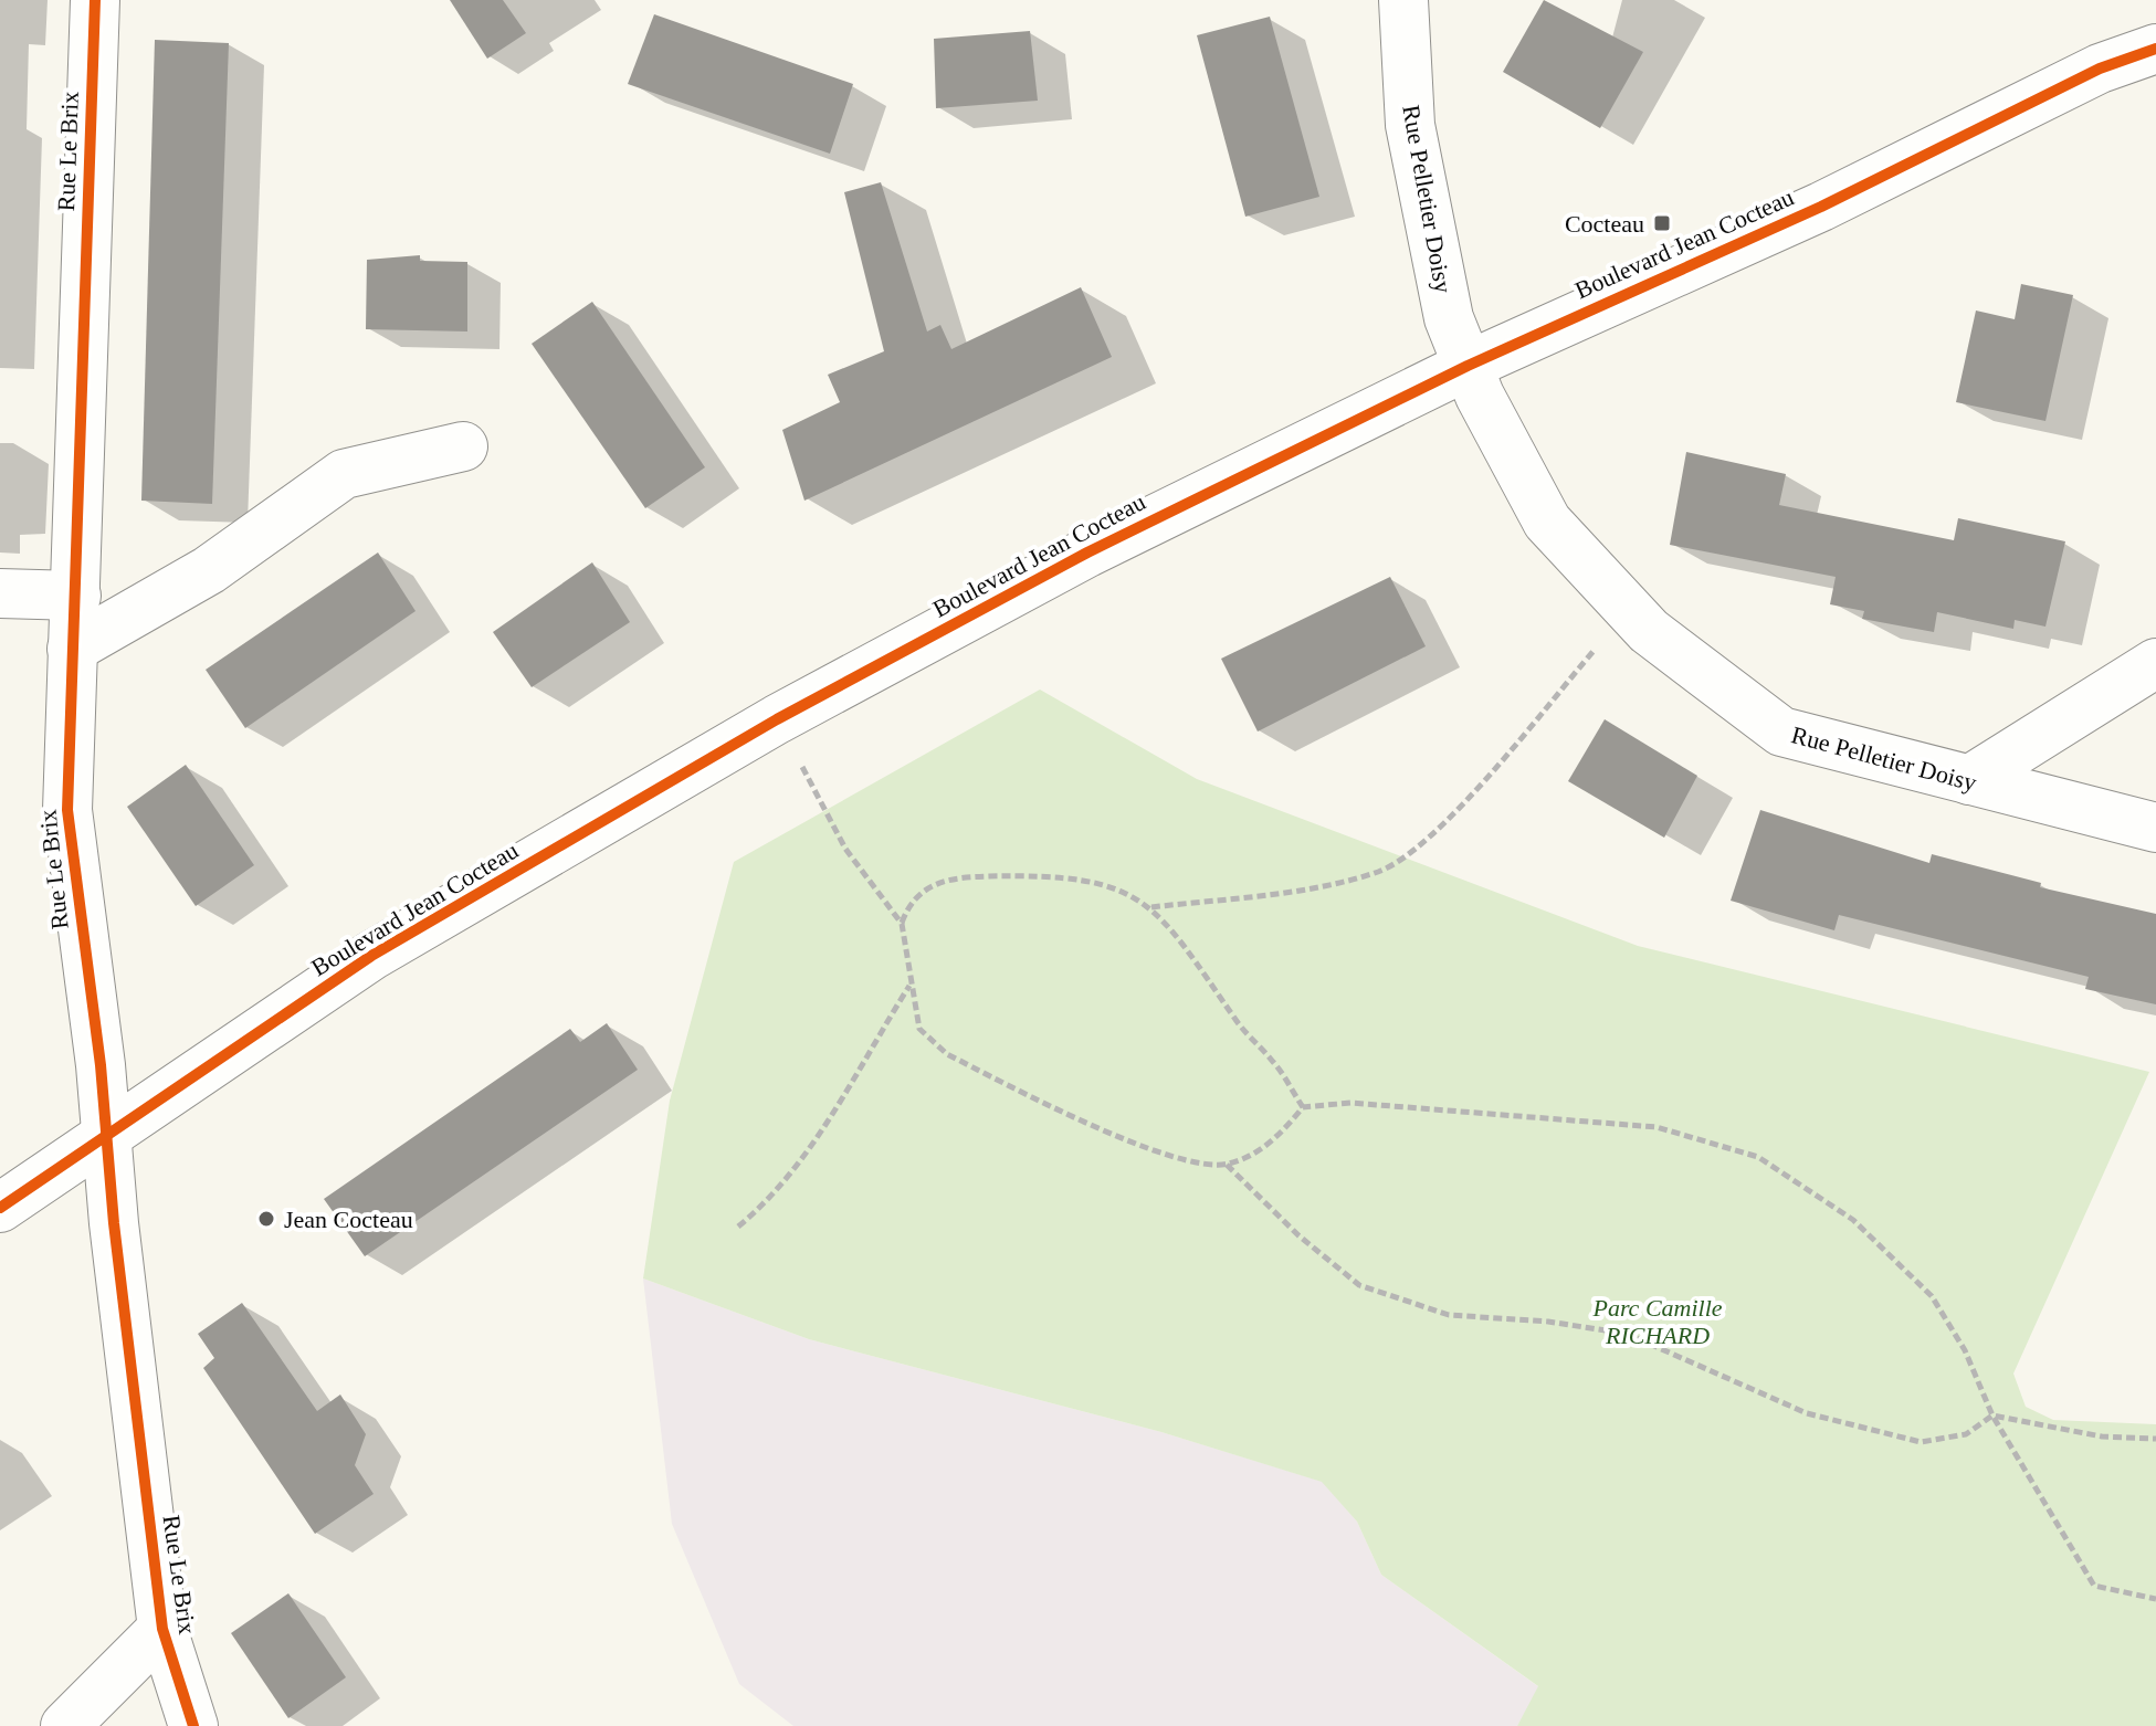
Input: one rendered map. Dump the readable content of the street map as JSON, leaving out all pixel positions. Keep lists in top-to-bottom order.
{
  "streets": {
    "street": ["Rue Le Brix", "Rue Pelletier Doisy", "Boulevard Jean Cocteau"]
  },
  "crossings": [
    ["Rue Le Brix", "Boulevard Jean Cocteau"],
    ["Rue Pelletier Doisy", "Boulevard Jean Cocteau"]
  ],
  "parks": ["Parc Camille RICHARD"],
  "places": {
    "transit": ["Cocteau"],
    "other": ["Jean Cocteau"]
  }
}
